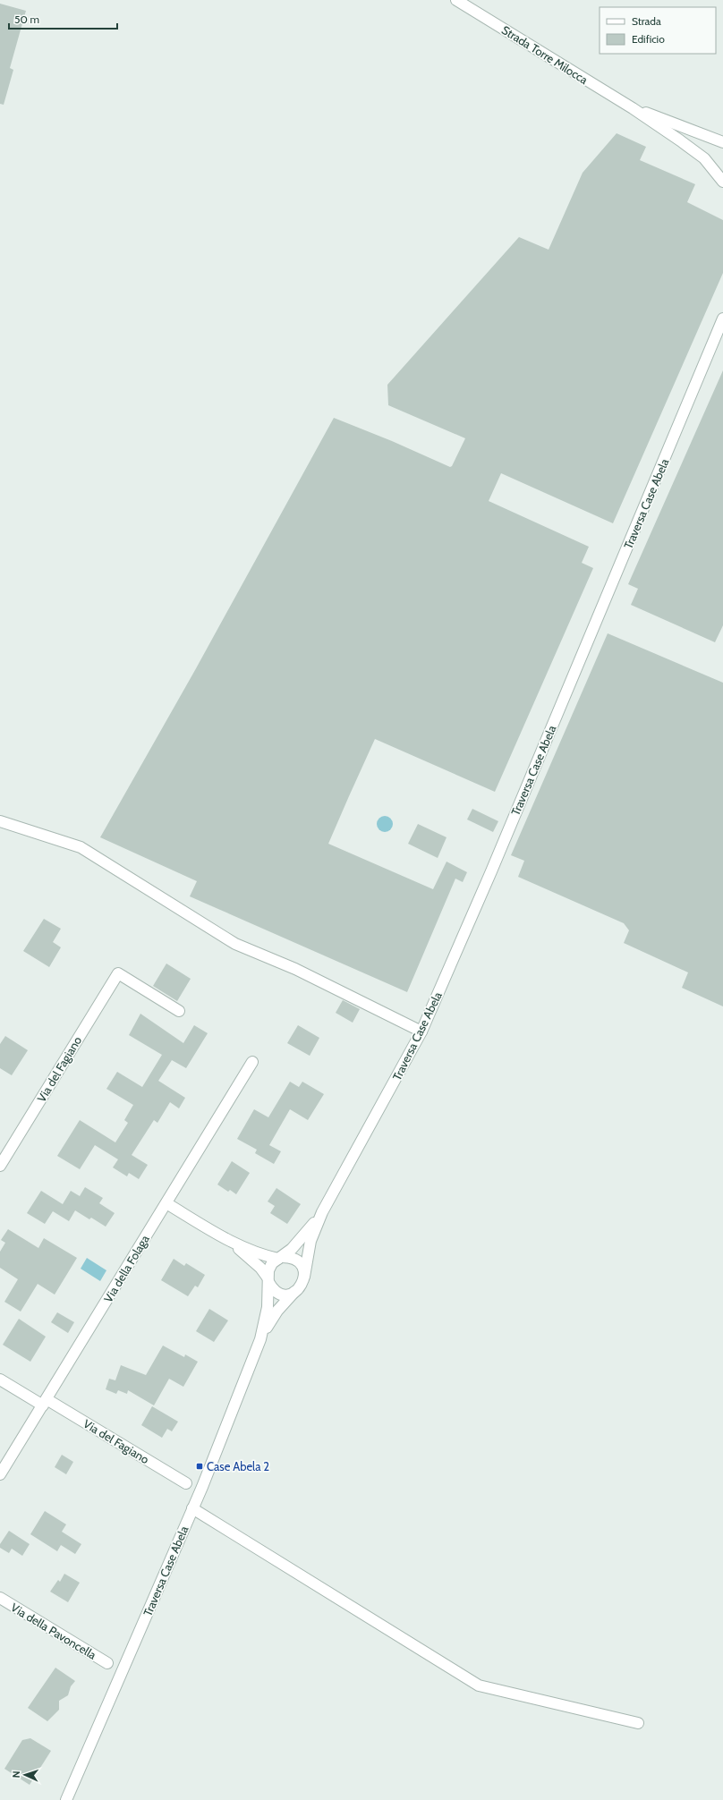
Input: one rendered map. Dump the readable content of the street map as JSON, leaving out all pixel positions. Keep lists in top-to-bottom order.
{
  "streets": {
    "street": [
      "Strada Torre Milocca",
      "Traversa Case Abela",
      "Via del Fagiano",
      "Via della Folaga",
      "Via della Pavoncella"
    ]
  },
  "crossings": [
    ["Via del Fagiano", "Via della Folaga"]
  ],
  "places": {
    "transit": ["Case Abela 2"]
  },
  "legend": ["Strada", "Edificio"],
  "scale_bar": "50 m",
  "north": "left"
}
